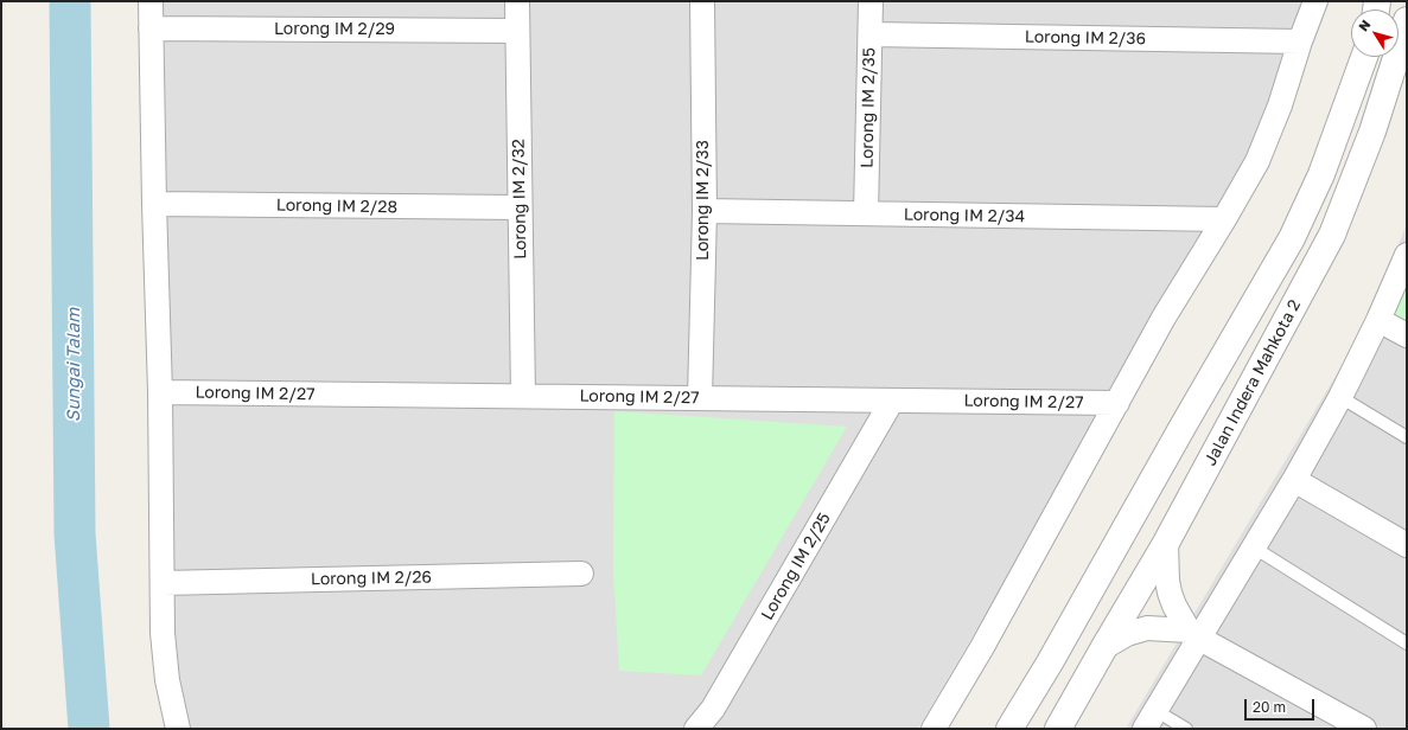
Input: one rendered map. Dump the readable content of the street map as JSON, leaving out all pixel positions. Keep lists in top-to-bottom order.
{
  "streets": {
    "street": [
      "Lorong IM 2/29",
      "Lorong IM 2/36",
      "Lorong IM 2/35",
      "Lorong IM 2/32",
      "Lorong IM 2/33",
      "Lorong IM 2/28",
      "Lorong IM 2/34",
      "Jalan Indera Mahkota 2",
      "Lorong IM 2/27",
      "Lorong IM 2/25",
      "Lorong IM 2/26"
    ]
  },
  "crossings": [
    ["Lorong IM 2/29", "Lorong IM 2/32"],
    ["Lorong IM 2/36", "Lorong IM 2/35"],
    ["Lorong IM 2/35", "Lorong IM 2/34"],
    ["Lorong IM 2/32", "Lorong IM 2/28"],
    ["Lorong IM 2/32", "Lorong IM 2/27"],
    ["Lorong IM 2/33", "Lorong IM 2/34"],
    ["Lorong IM 2/33", "Lorong IM 2/27"],
    ["Lorong IM 2/27", "Lorong IM 2/25"]
  ],
  "water": ["Sungai Talam"],
  "scale_bar": "20 m",
  "north": "top left"
}
